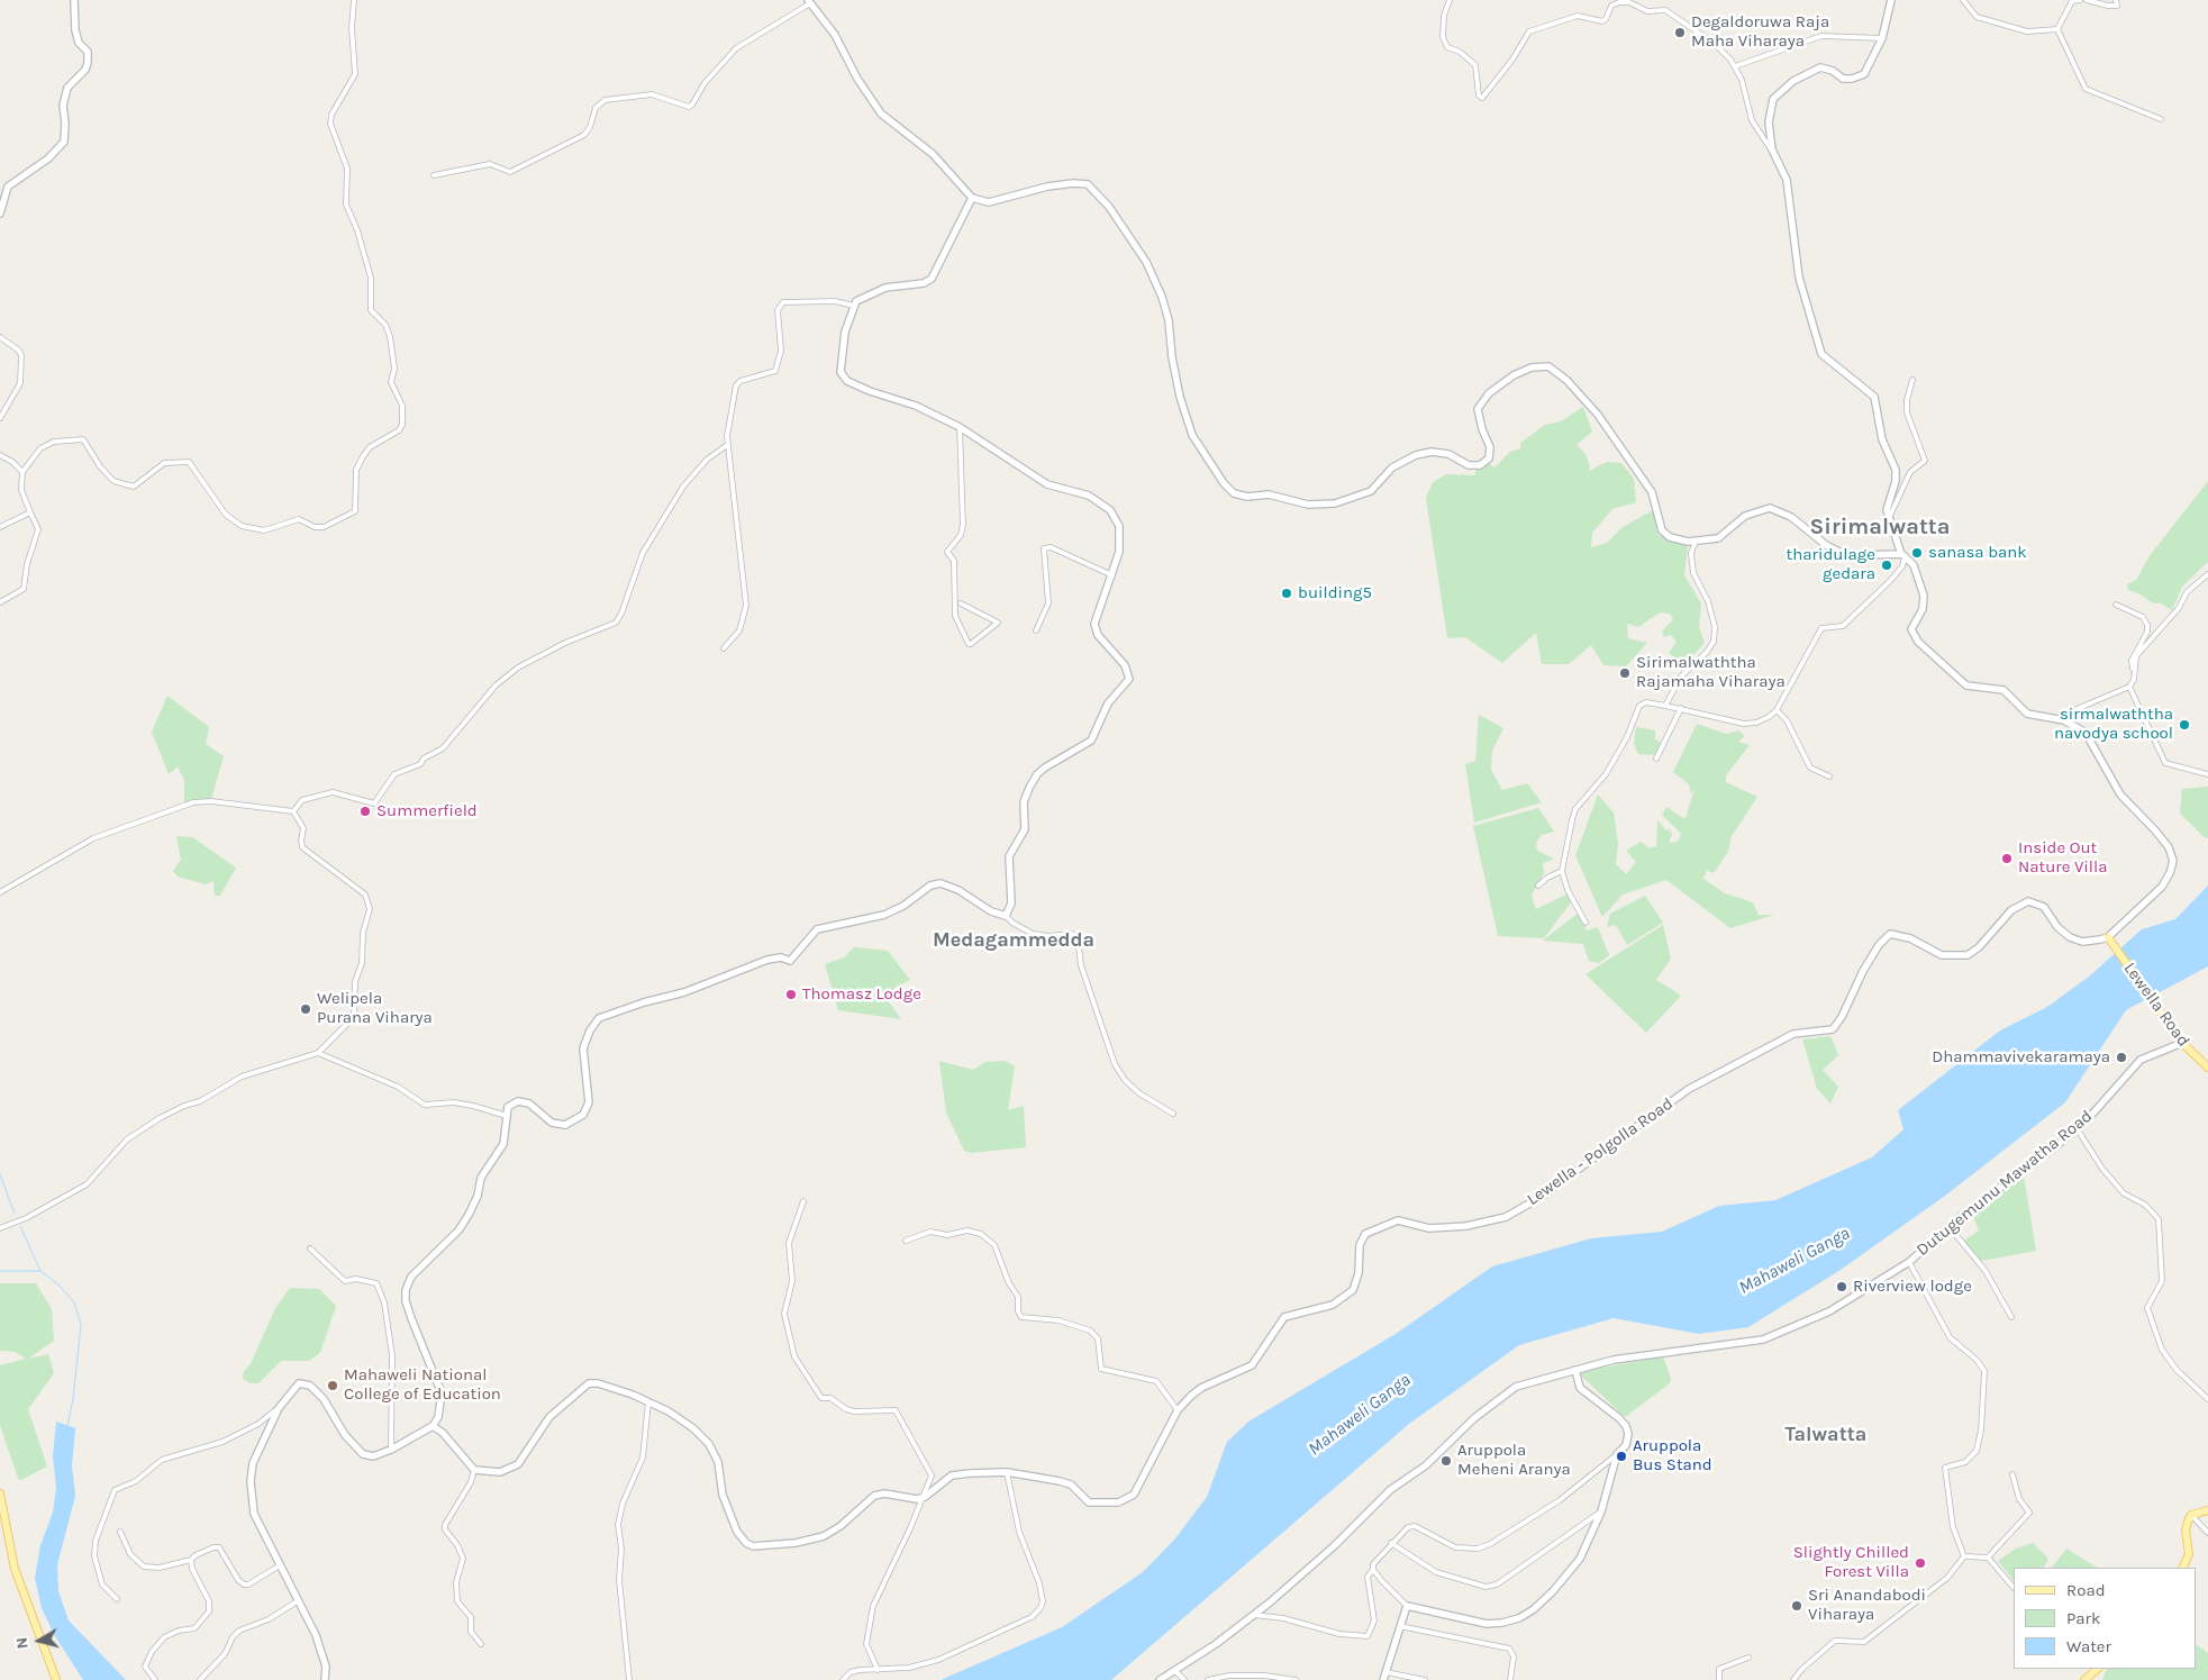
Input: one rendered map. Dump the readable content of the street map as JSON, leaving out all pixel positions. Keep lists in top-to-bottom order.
{
  "streets": {
    "main road": ["Lewella Road"],
    "street": ["Lewella - Polgolla Road", "Dutugemunu Mawatha Road"]
  },
  "crossings": [
    ["Lewella Road", "Lewella - Polgolla Road"],
    ["Lewella Road", "Dutugemunu Mawatha Road"]
  ],
  "districts": ["Sirimalwatta", "Medagammedda", "Talwatta"],
  "water": ["Mahaweli Ganga"],
  "places": [
    "Degaldoruwa Raja Maha Viharaya",
    "sanasa bank",
    "tharidulage gedara",
    "building5",
    "Sirimalwaththa Rajamaha Viharaya",
    "sirmalwaththa navodya school",
    "Summerfield",
    "Inside Out Nature Villa",
    "Thomasz Lodge",
    "Welipela Purana Viharya",
    "Dhammavivekaramaya",
    "Riverview lodge",
    "Mahaweli National College of Education",
    "Aruppola Bus Stand",
    "Aruppola Meheni Aranya",
    "Slightly Chilled Forest Villa",
    "Sri Anandabodi Viharaya"
  ],
  "legend": ["Road", "Park", "Water"],
  "north": "left"
}
